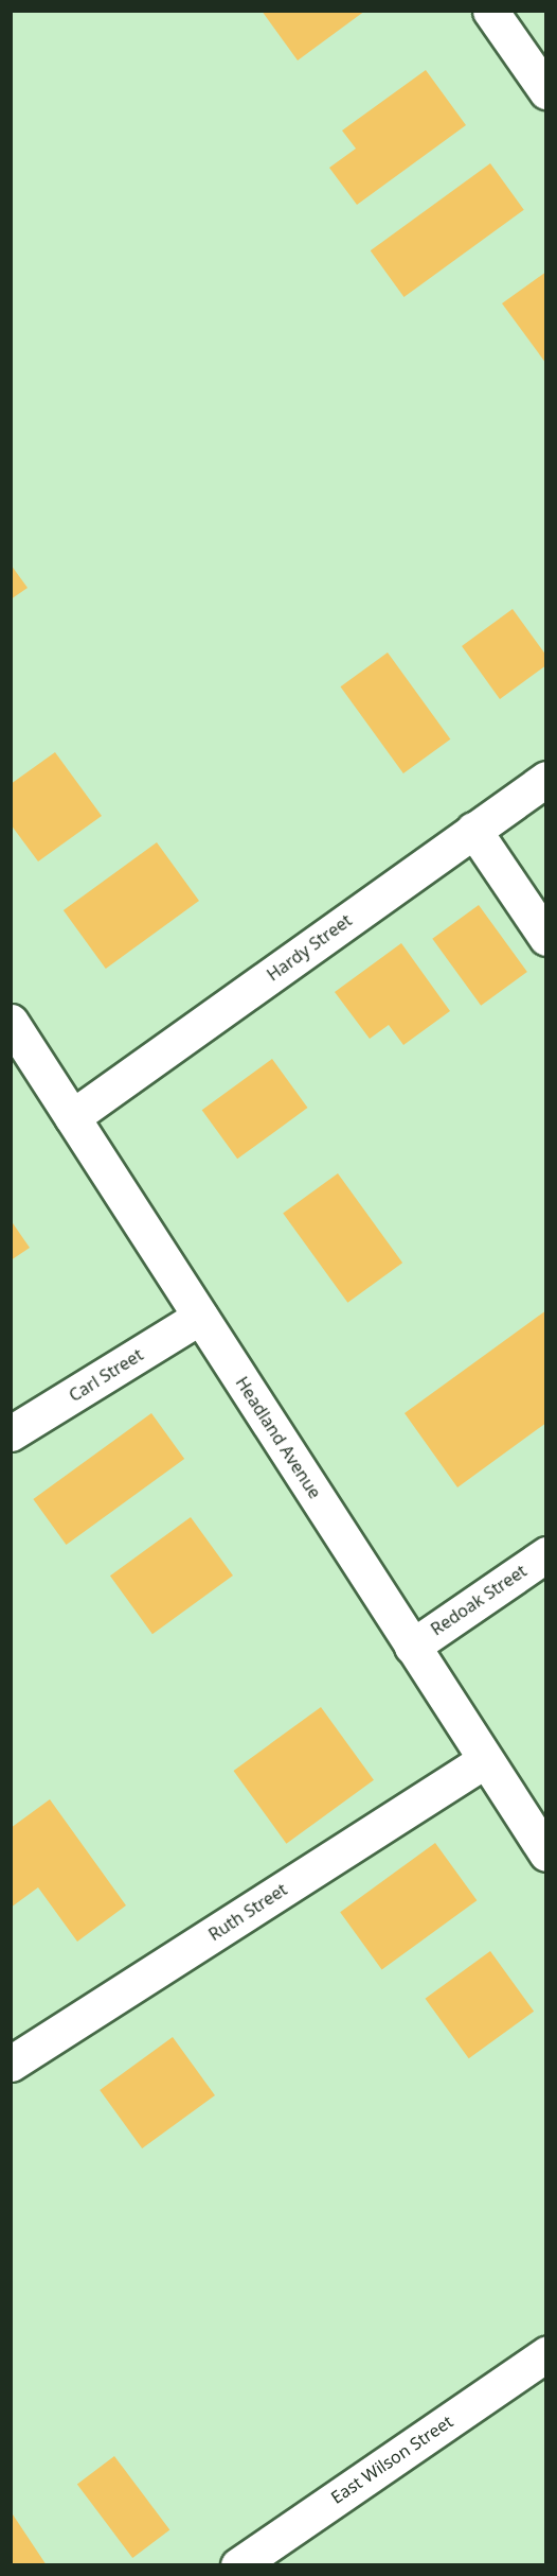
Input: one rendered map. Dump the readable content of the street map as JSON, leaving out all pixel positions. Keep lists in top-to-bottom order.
{
  "streets": {
    "street": [
      "Hardy Street",
      "Carl Street",
      "Headland Avenue",
      "Redoak Street",
      "Ruth Street",
      "East Wilson Street"
    ]
  },
  "crossings": [
    ["Hardy Street", "Headland Avenue"],
    ["Carl Street", "Headland Avenue"],
    ["Headland Avenue", "Redoak Street"],
    ["Headland Avenue", "Ruth Street"]
  ]
}
